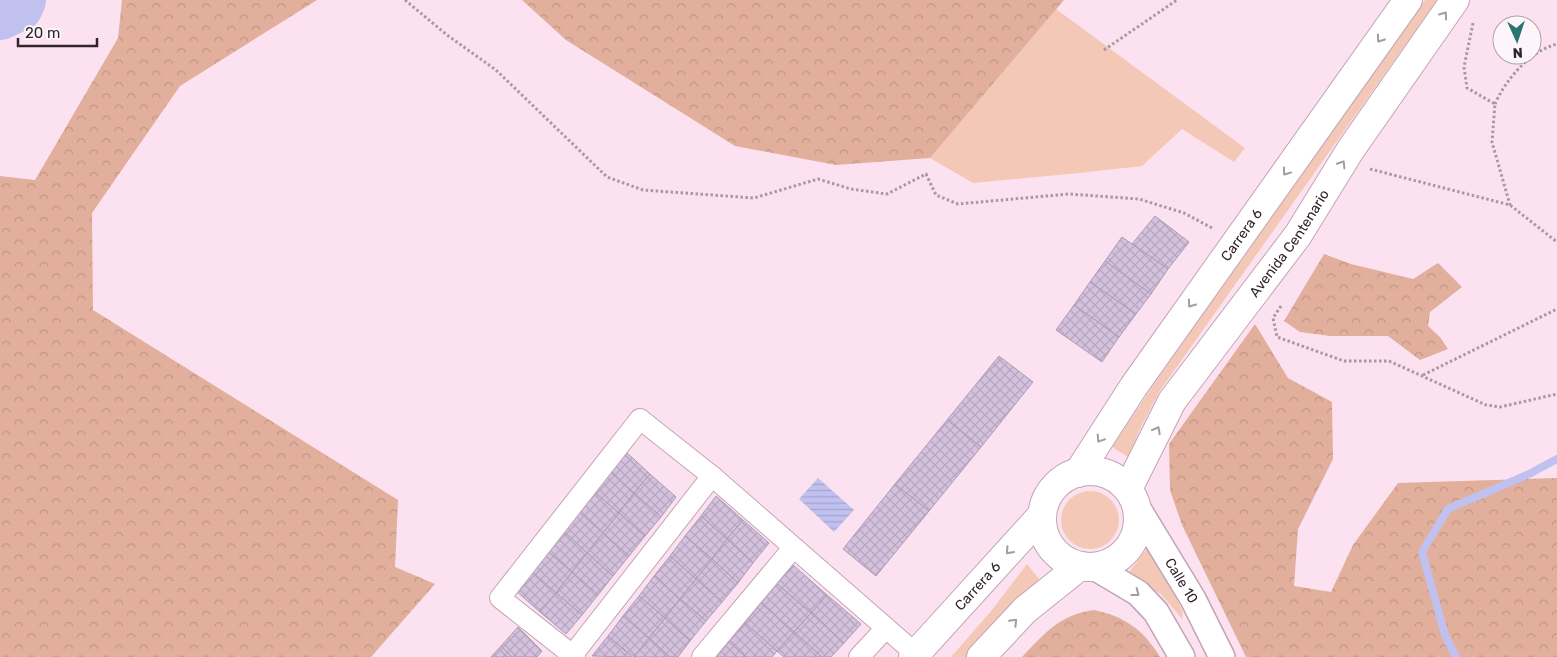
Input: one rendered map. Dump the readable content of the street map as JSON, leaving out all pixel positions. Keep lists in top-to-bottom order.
{
  "streets": {
    "main road": ["Carrera 6", "Avenida Centenario"],
    "street": ["Calle 10"]
  },
  "crossings": [
    ["Carrera 6", "Avenida Centenario"],
    ["Carrera 6", "Calle 10"],
    ["Avenida Centenario", "Calle 10"]
  ],
  "one_way": ["Carrera 6", "Avenida Centenario"],
  "scale_bar": "20 m",
  "north": "bottom"
}
